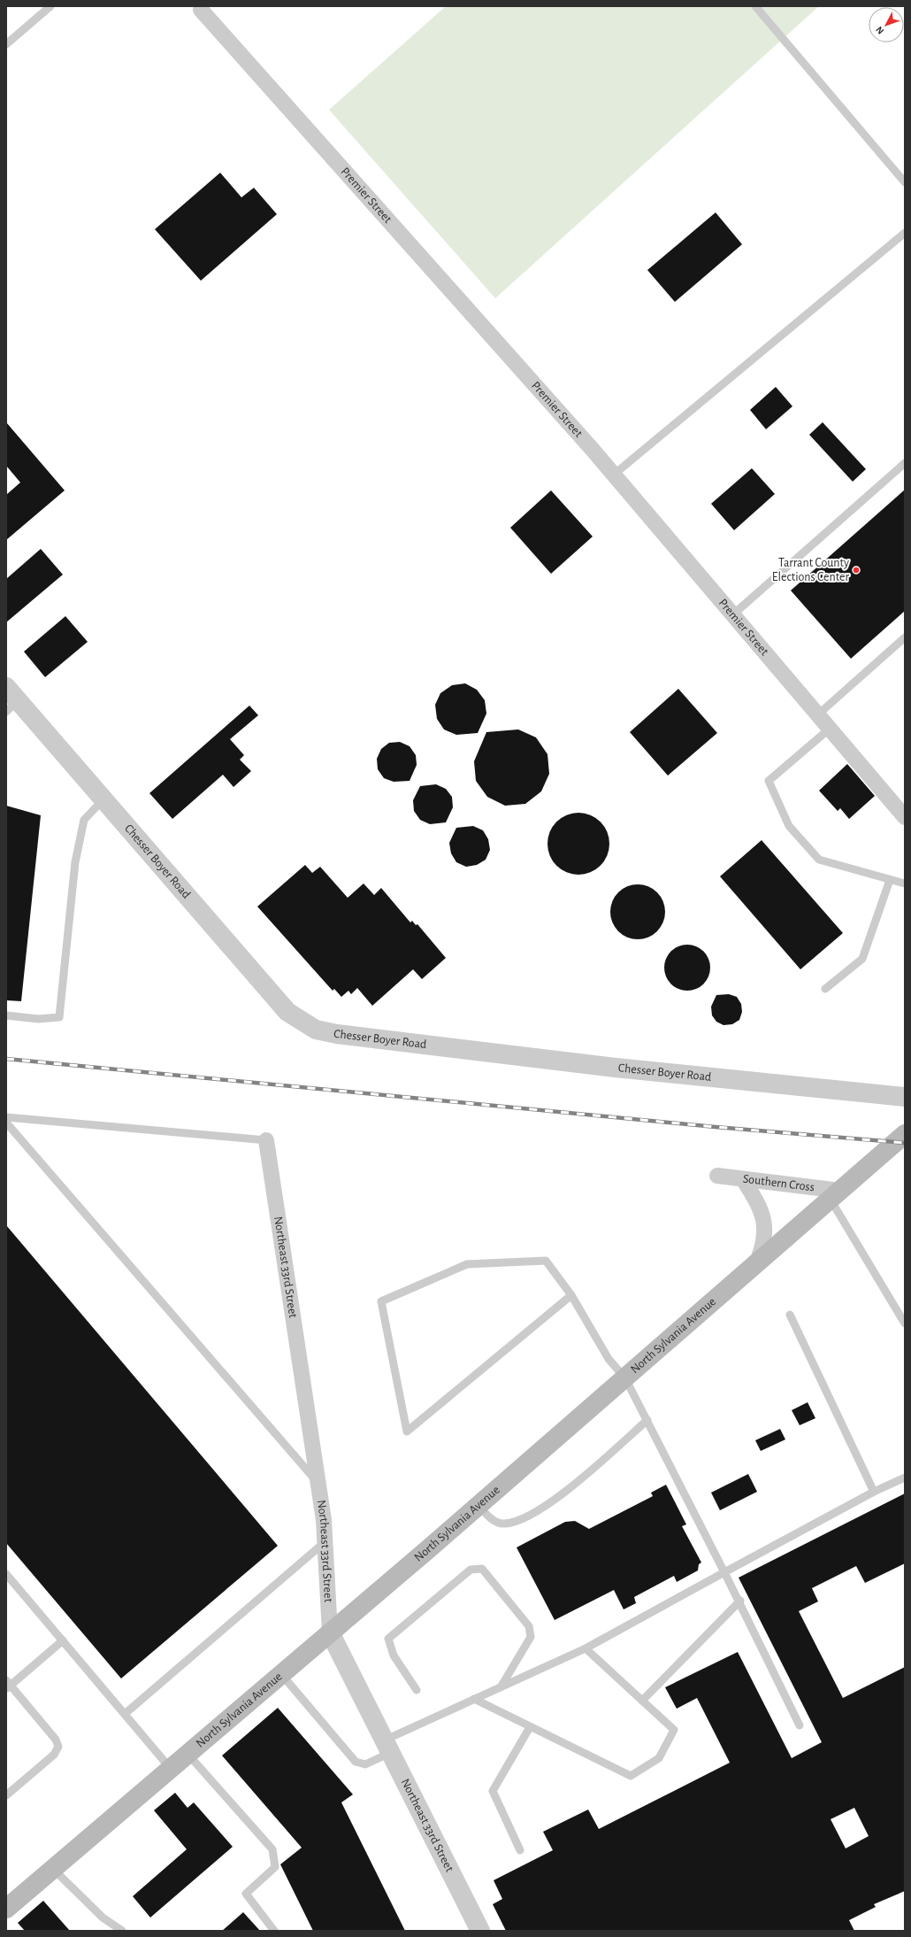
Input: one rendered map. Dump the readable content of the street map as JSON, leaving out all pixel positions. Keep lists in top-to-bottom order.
{
  "streets": {
    "main road": ["North Sylvania Avenue"],
    "street": [
      "Premier Street",
      "Chesser Boyer Road",
      "Southern Cross",
      "Northeast 33rd Street"
    ]
  },
  "crossings": [
    ["Southern Cross", "North Sylvania Avenue"],
    ["Northeast 33rd Street", "North Sylvania Avenue"]
  ],
  "places": ["Tarrant County Elections Center"],
  "north": "bottom left"
}
